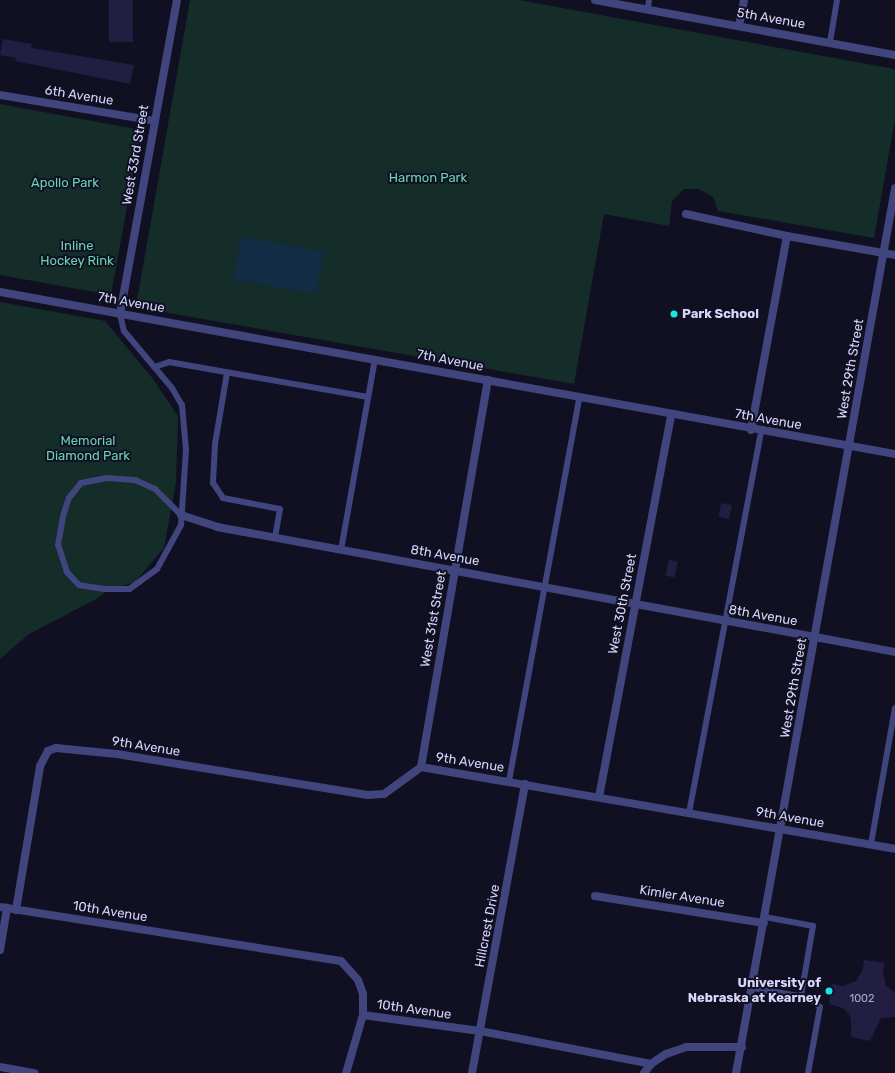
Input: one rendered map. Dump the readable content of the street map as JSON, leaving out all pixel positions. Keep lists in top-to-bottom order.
{
  "streets": {
    "street": [
      "5th Avenue",
      "6th Avenue",
      "West 33rd Street",
      "7th Avenue",
      "West 29th Street",
      "8th Avenue",
      "West 30th Street",
      "West 31st Street",
      "9th Avenue",
      "Kimler Avenue",
      "10th Avenue",
      "Hillcrest Drive"
    ]
  },
  "crossings": [
    ["6th Avenue", "West 33rd Street"],
    ["West 33rd Street", "7th Avenue"],
    ["7th Avenue", "West 29th Street"],
    ["7th Avenue", "West 30th Street"],
    ["7th Avenue", "West 31st Street"],
    ["West 29th Street", "8th Avenue"],
    ["West 29th Street", "9th Avenue"],
    ["West 29th Street", "Kimler Avenue"],
    ["8th Avenue", "West 30th Street"],
    ["8th Avenue", "West 31st Street"],
    ["West 30th Street", "9th Avenue"],
    ["West 31st Street", "9th Avenue"],
    ["9th Avenue", "10th Avenue"],
    ["9th Avenue", "Hillcrest Drive"],
    ["10th Avenue", "Hillcrest Drive"]
  ],
  "parks": [
    "Harmon Park",
    "Apollo Park",
    "Inline Hockey Rink",
    "Memorial Diamond Park"
  ],
  "places": ["Park School", "University of Nebraska at Kearney"],
  "house_numbers": ["1002"]
}
